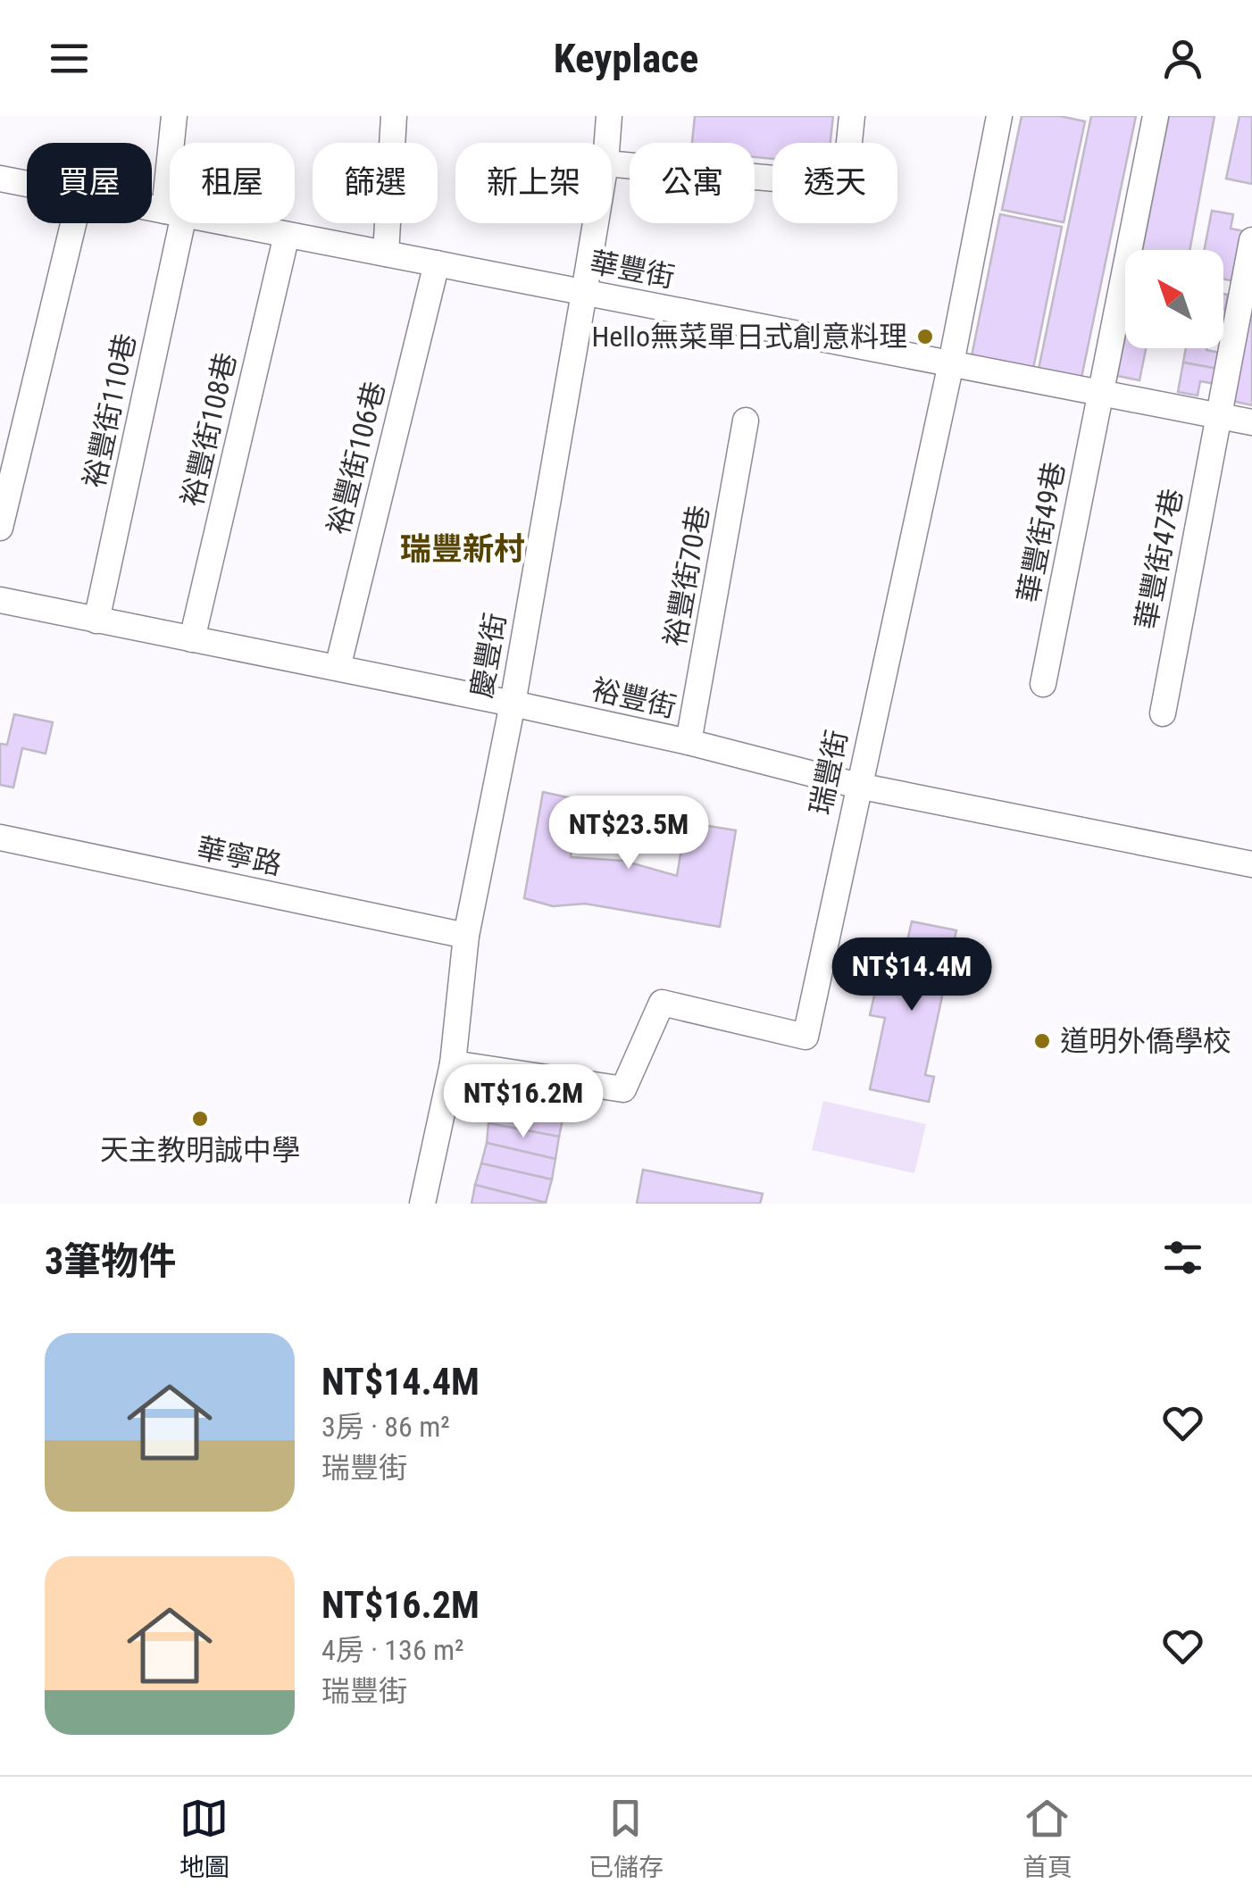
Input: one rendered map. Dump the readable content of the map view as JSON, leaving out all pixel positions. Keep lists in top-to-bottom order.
{
  "streets": {
    "street": [
      "華豐街",
      "裕豐街110巷",
      "裕豐街108巷",
      "裕豐街106巷",
      "華豐街49巷",
      "華豐街47巷",
      "裕豐街70巷",
      "慶豐街",
      "裕豐街",
      "瑞豐街",
      "華寧路"
    ]
  },
  "crossings": [
    ["華豐街", "裕豐街108巷"],
    ["華豐街", "裕豐街106巷"],
    ["華豐街", "華豐街49巷"],
    ["華豐街", "華豐街47巷"],
    ["華豐街", "慶豐街"],
    ["華豐街", "瑞豐街"],
    ["裕豐街110巷", "裕豐街"],
    ["裕豐街108巷", "裕豐街"],
    ["裕豐街106巷", "裕豐街"],
    ["裕豐街70巷", "裕豐街"],
    ["慶豐街", "裕豐街"],
    ["慶豐街", "瑞豐街"],
    ["慶豐街", "華寧路"],
    ["裕豐街", "瑞豐街"]
  ],
  "districts": ["瑞豐新村"],
  "places": ["Hello無菜單日式創意料理", "道明外僑學校", "天主教明誠中學"],
  "north": "top left",
  "page": {
    "header": "Keyplace",
    "chip": [
      "買屋",
      "租屋",
      "篩選",
      "新上架",
      "公寓",
      "透天"
    ],
    "price": ["NT$23.5M", "NT$14.4M", "NT$16.2M"],
    "heading": "3筆物件",
    "list": [
      {
        "name": "NT$14.4M",
        "note": "3房 · 86 m² · 瑞豐街"
      },
      {
        "name": "NT$16.2M",
        "note": "4房 · 136 m² · 瑞豐街"
      }
    ],
    "tabs": ["地圖", "已儲存", "首頁"]
  }
}
